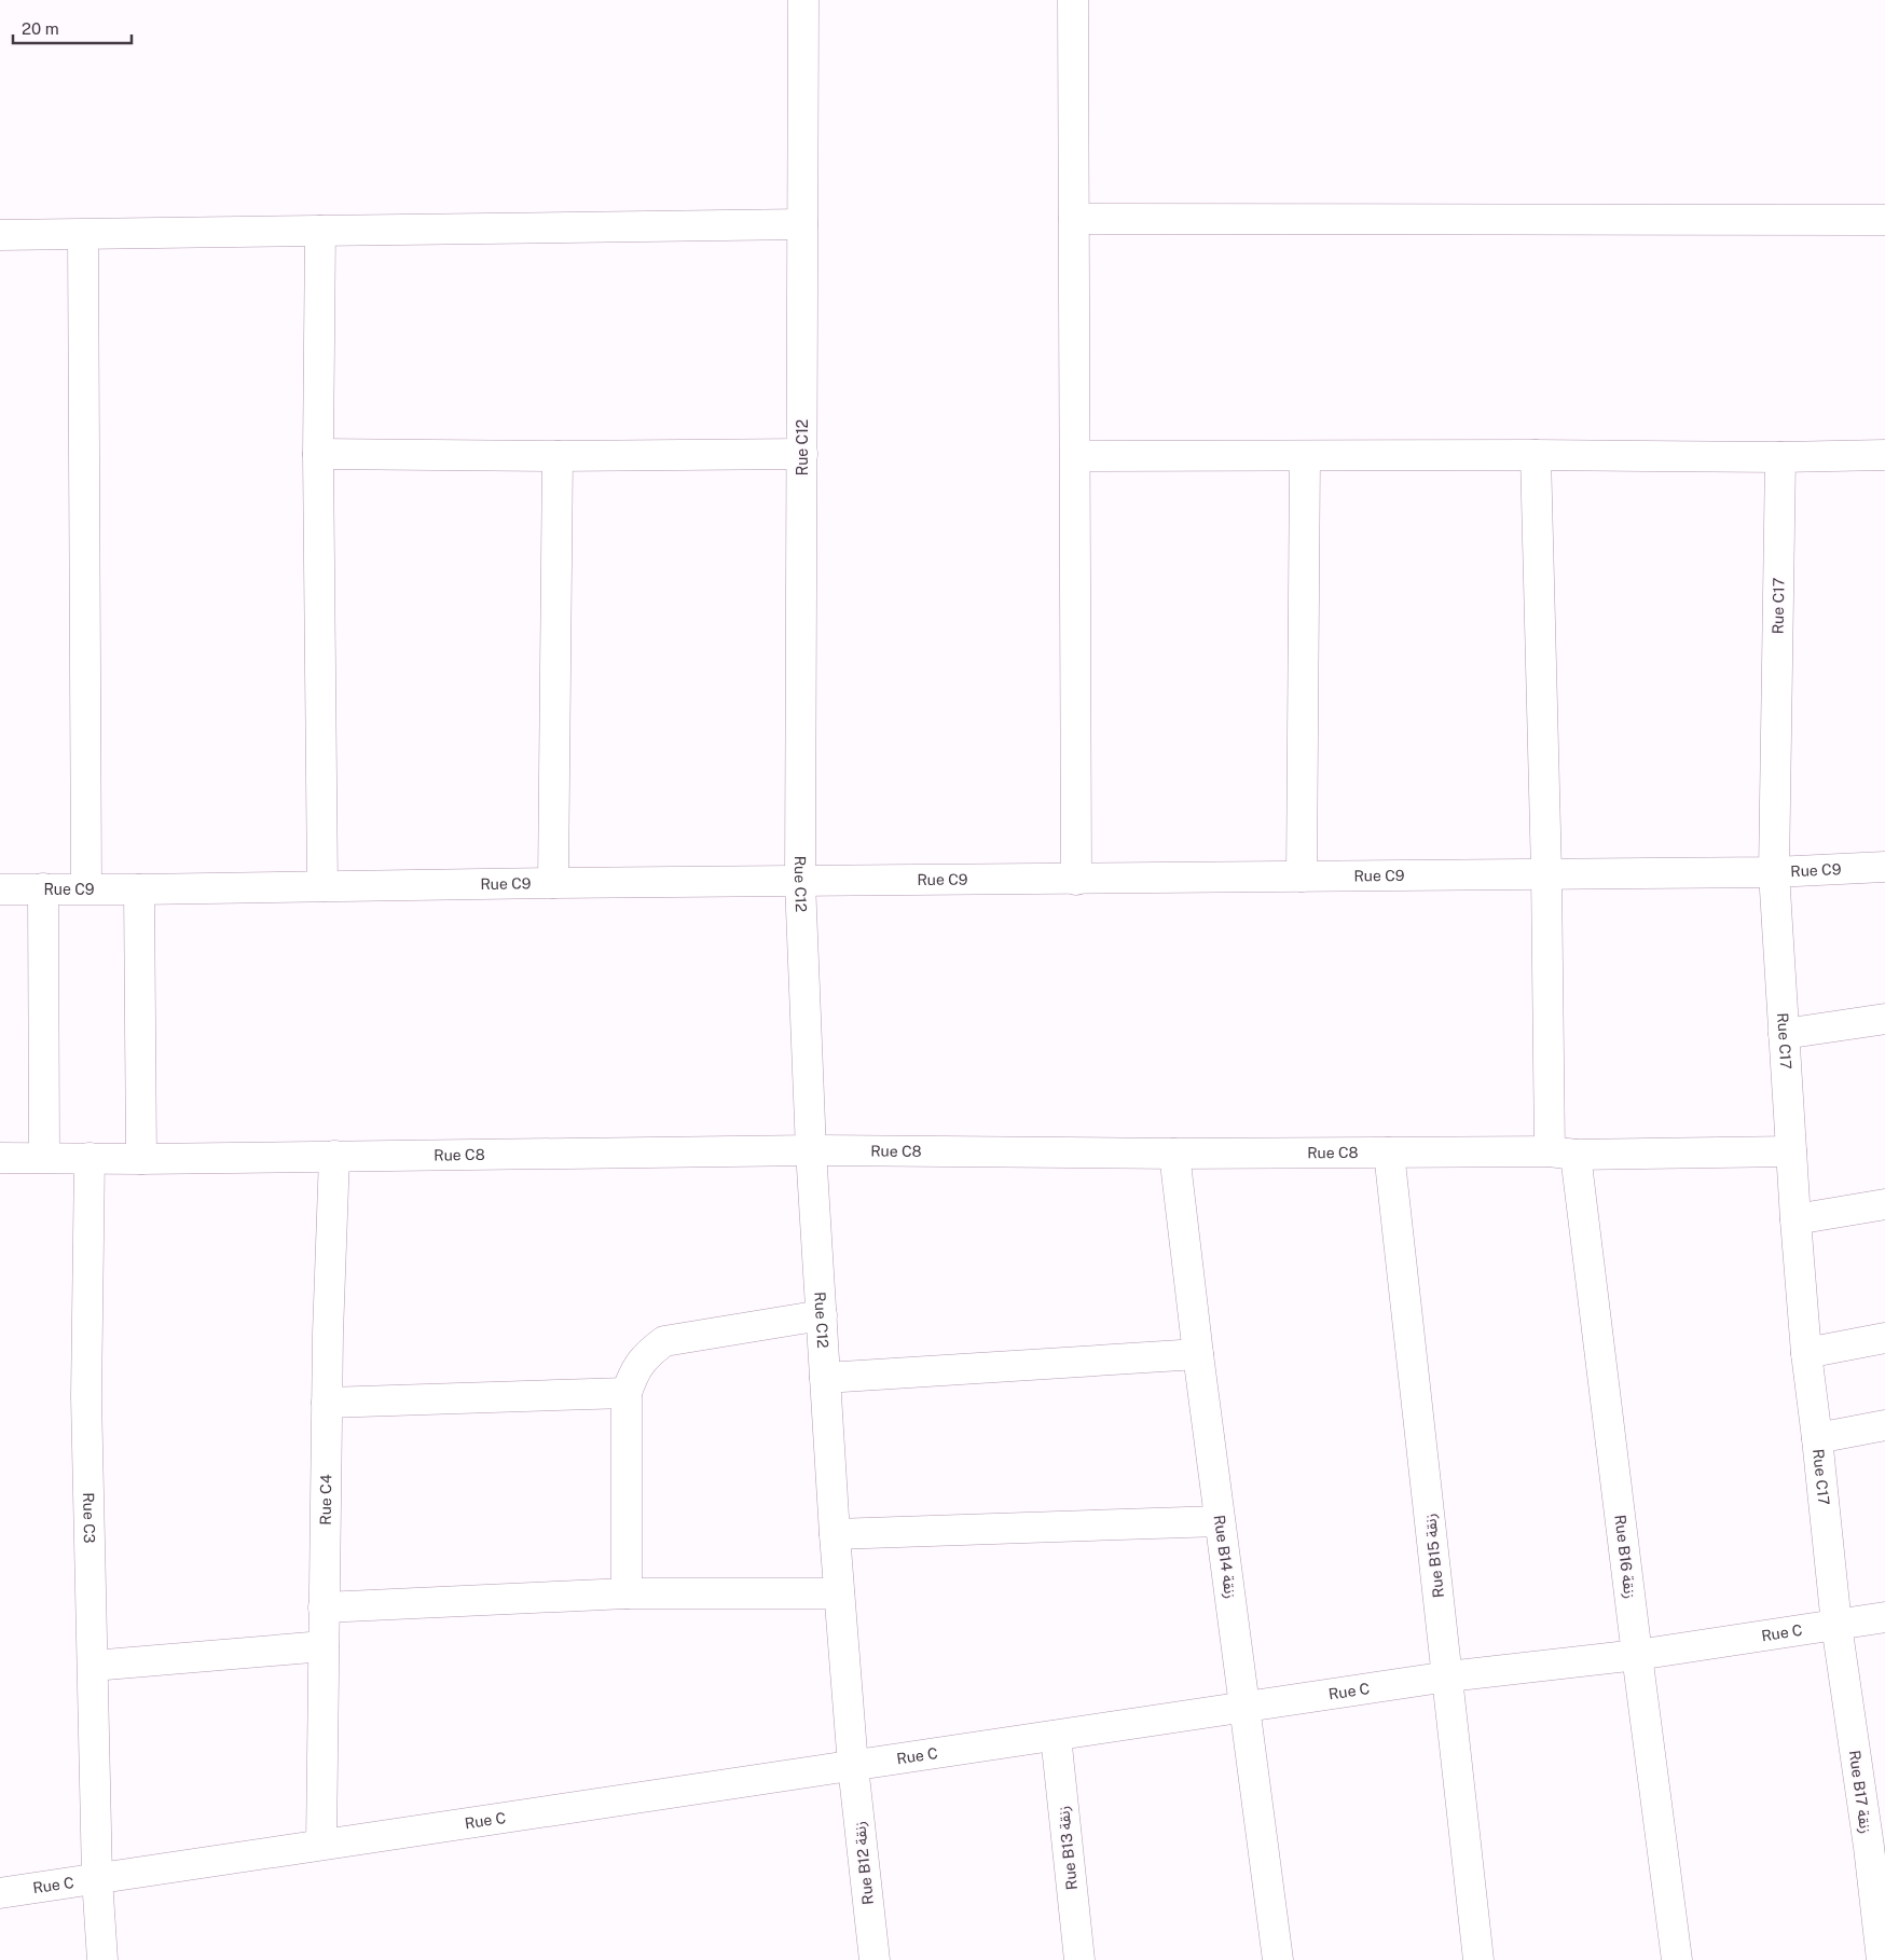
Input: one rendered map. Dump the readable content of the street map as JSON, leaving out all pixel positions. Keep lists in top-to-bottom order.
{
  "streets": {
    "street": [
      "Rue C12",
      "Rue C17",
      "Rue C9",
      "Rue C8",
      "Rue C4",
      "Rue C3",
      "Rue B15 زنقة",
      "Rue B14 زنقة",
      "Rue B16 زنقة",
      "Rue C",
      "Rue B17 زنقة",
      "Rue B13 زنقة",
      "Rue B12 زنقة"
    ]
  },
  "crossings": [
    ["Rue C12", "Rue C9"],
    ["Rue C12", "Rue C8"],
    ["Rue C12", "Rue C"],
    ["Rue C12", "Rue B12 زنقة"],
    ["Rue C17", "Rue C9"],
    ["Rue C17", "Rue C8"],
    ["Rue C17", "Rue C"],
    ["Rue C17", "Rue B17 زنقة"],
    ["Rue C9", "Rue B16 زنقة"],
    ["Rue C8", "Rue C4"],
    ["Rue C8", "Rue C3"],
    ["Rue C8", "Rue B15 زنقة"],
    ["Rue C8", "Rue B14 زنقة"],
    ["Rue C8", "Rue B16 زنقة"],
    ["Rue C4", "Rue C"],
    ["Rue C3", "Rue C"],
    ["Rue B15 زنقة", "Rue C"],
    ["Rue B14 زنقة", "Rue C"],
    ["Rue B16 زنقة", "Rue C"],
    ["Rue C", "Rue B17 زنقة"],
    ["Rue C", "Rue B13 زنقة"],
    ["Rue C", "Rue B12 زنقة"]
  ],
  "scale_bar": "20 m"
}
